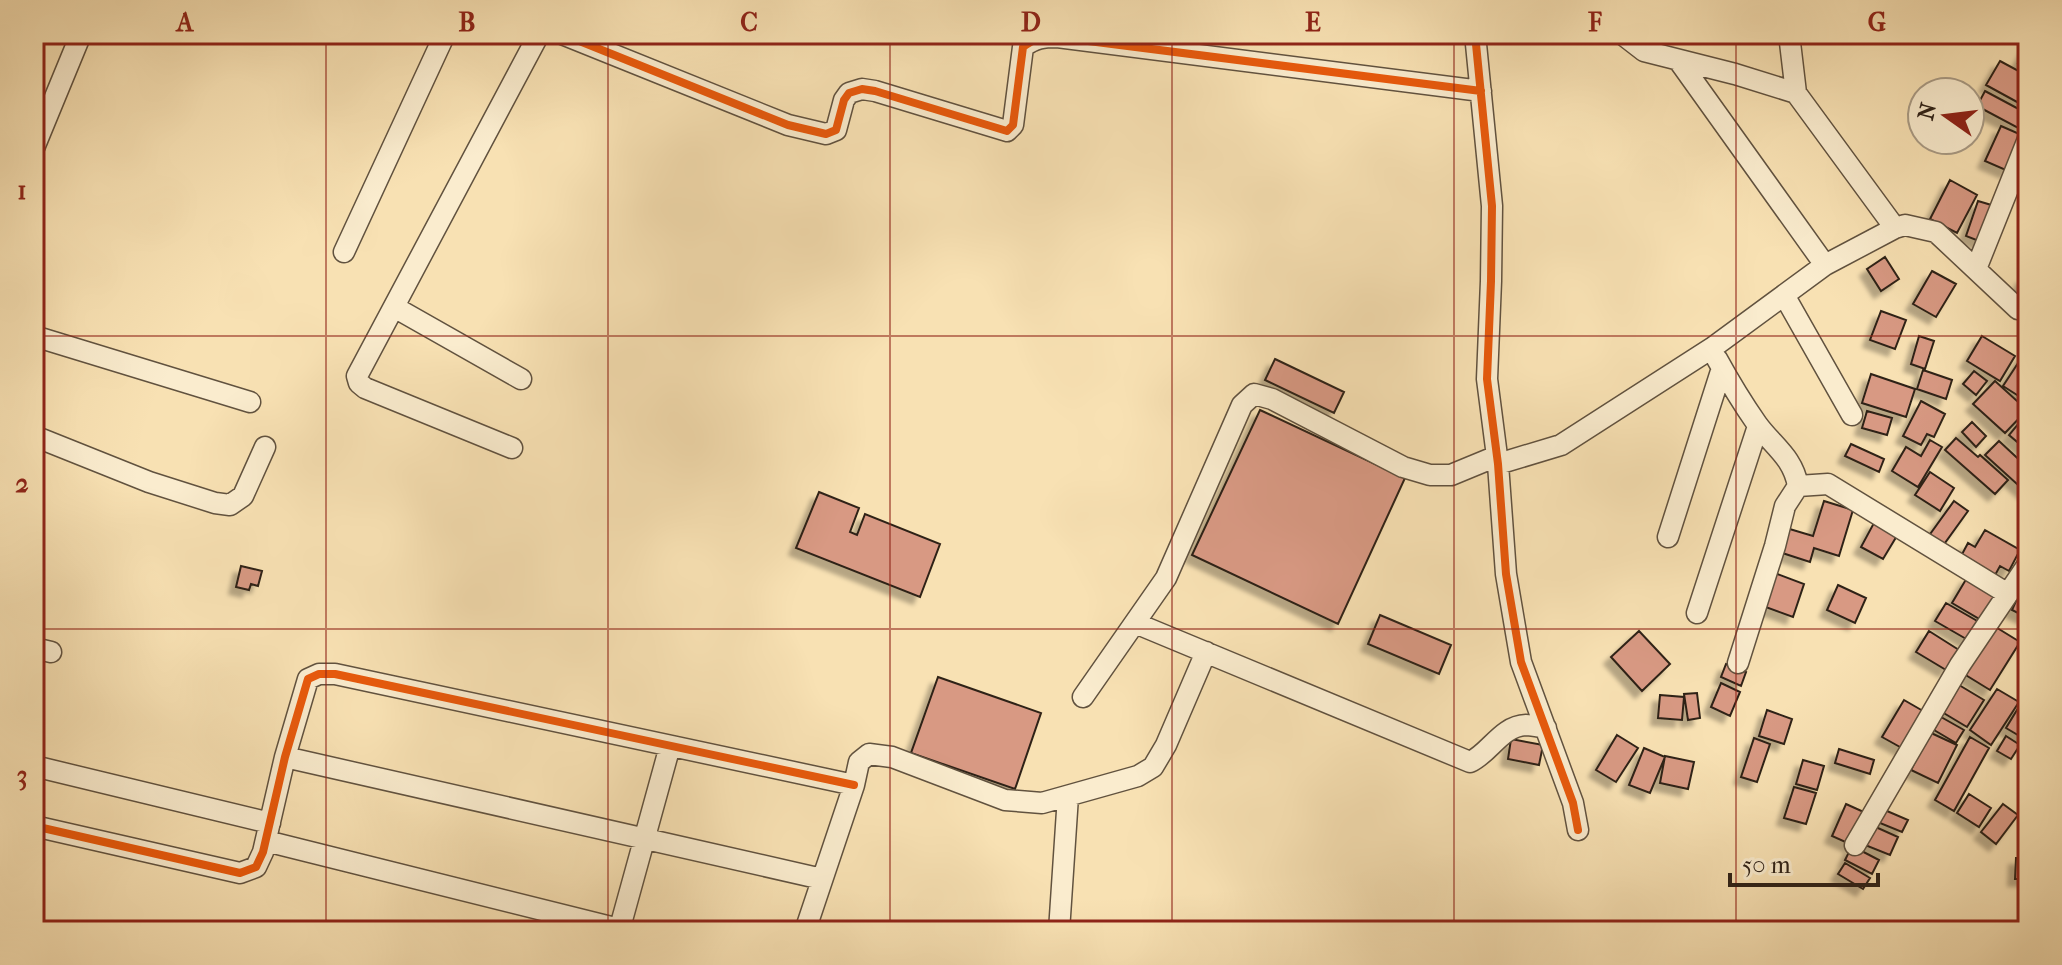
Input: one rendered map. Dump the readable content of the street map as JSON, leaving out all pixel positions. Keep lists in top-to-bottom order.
{
  "scale_bar": "50 m",
  "north": "left",
  "grid": {
    "columns": [
      "A",
      "B",
      "C",
      "D",
      "E",
      "F",
      "G"
    ],
    "rows": ["1", "2", "3"]
  }
}
